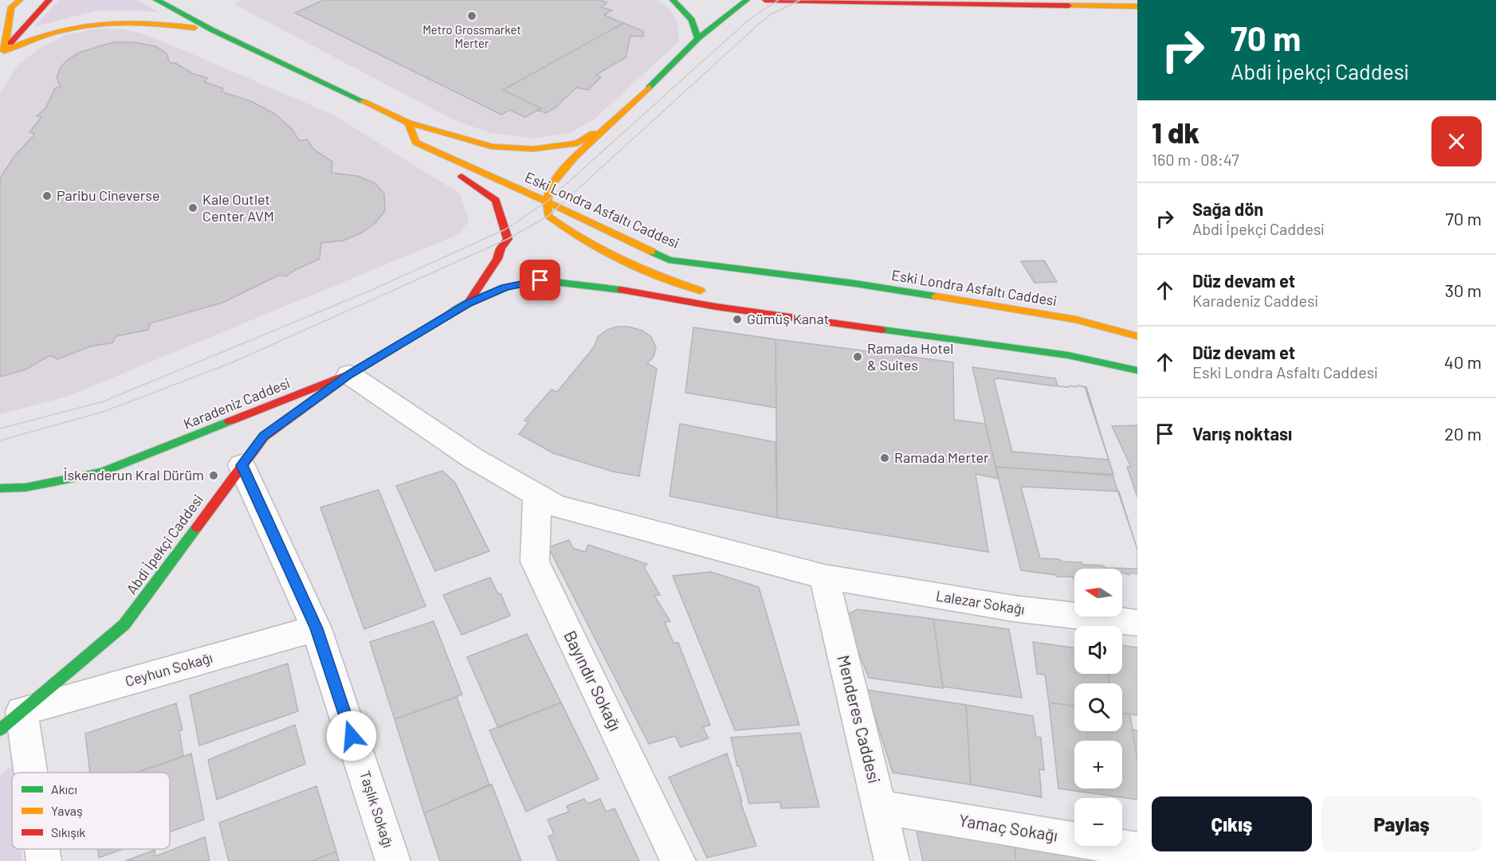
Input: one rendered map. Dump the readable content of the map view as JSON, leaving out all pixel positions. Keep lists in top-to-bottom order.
{
  "streets": {
    "main road": ["Eski Londra Asfaltı Caddesi", "Karadeniz Caddesi", "Abdi İpekçi Caddesi"],
    "street": [
      "Lalezar Sokağı",
      "Ceyhun Sokağı",
      "Bayındır Sokağı",
      "Menderes Caddesi",
      "Taşlık Sokağı",
      "Yamaç Sokağı"
    ]
  },
  "crossings": [
    ["Karadeniz Caddesi", "Abdi İpekçi Caddesi"],
    ["Karadeniz Caddesi", "Lalezar Sokağı"],
    ["Abdi İpekçi Caddesi", "Lalezar Sokağı"],
    ["Abdi İpekçi Caddesi", "Ceyhun Sokağı"],
    ["Abdi İpekçi Caddesi", "Taşlık Sokağı"],
    ["Lalezar Sokağı", "Bayındır Sokağı"],
    ["Lalezar Sokağı", "Menderes Caddesi"],
    ["Ceyhun Sokağı", "Taşlık Sokağı"],
    ["Menderes Caddesi", "Yamaç Sokağı"]
  ],
  "places": [
    "Metro Grossmarket Merter",
    "Paribu Cineverse",
    "Kale Outlet Center AVM",
    "Gümüş Kanat",
    "Ramada Hotel & Suites",
    "Ramada Merter",
    "İskenderun Kral Dürüm"
  ],
  "legend": ["Akıcı", "Yavaş", "Sıkışık"],
  "north": "left",
  "page": {
    "turn": ["70 m", "Abdi İpekçi Caddesi"],
    "heading": ["1 dk", "160 m · 08:47"],
    "list": [
      {
        "name": "Sağa dön",
        "note": "Abdi İpekçi Caddesi",
        "value": "70 m"
      },
      {
        "name": "Düz devam et",
        "note": "Karadeniz Caddesi",
        "value": "30 m"
      },
      {
        "name": "Düz devam et",
        "note": "Eski Londra Asfaltı Caddesi",
        "value": "40 m"
      },
      {
        "name": "Varış noktası",
        "value": "20 m"
      }
    ],
    "map_buttons": ["+", "−"],
    "buttons": ["Çıkış", "Paylaş"]
  }
}
